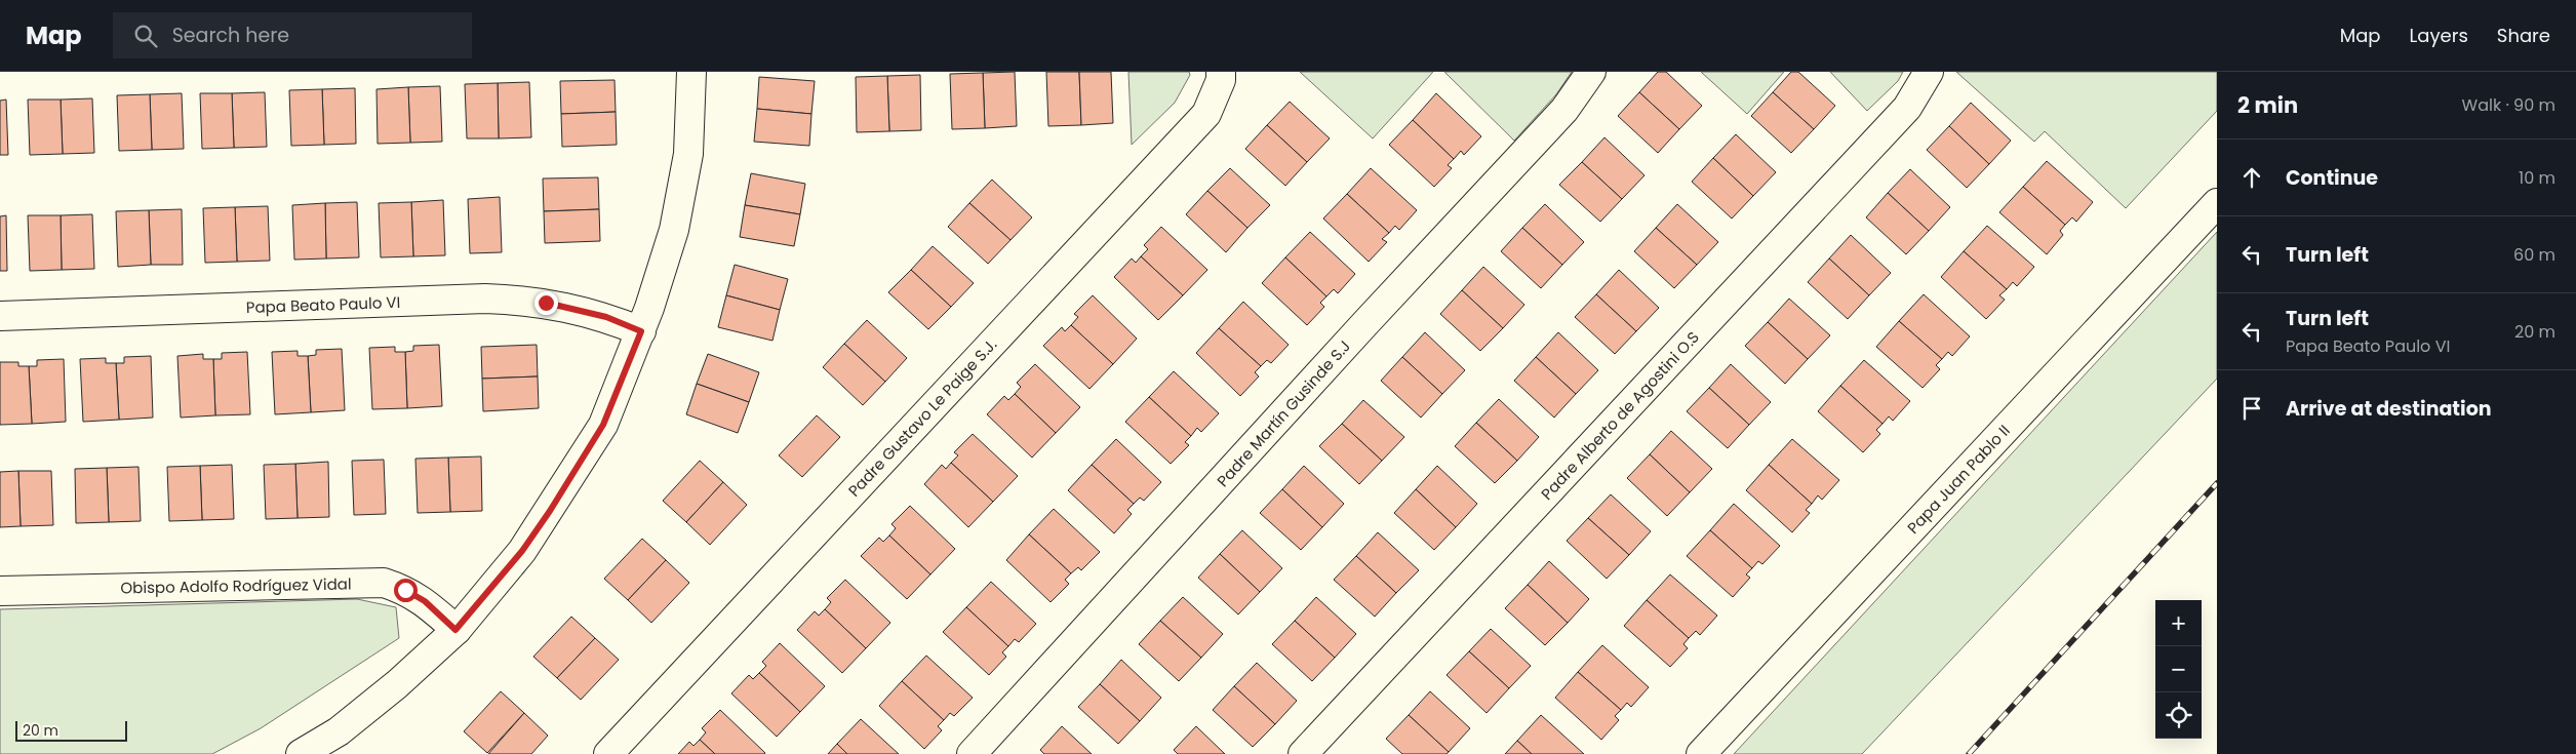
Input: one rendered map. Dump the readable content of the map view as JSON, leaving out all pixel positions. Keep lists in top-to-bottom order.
{
  "streets": {
    "street": [
      "Papa Beato Paulo VI",
      "Padre Martín Gusinde S.J",
      "Padre Alberto de Agostini O.S",
      "Padre Gustavo Le Paige S.J.",
      "Papa Juan Pablo II",
      "Obispo Adolfo Rodríguez Vidal"
    ]
  },
  "scale_bar": "20 m",
  "page": {
    "header": "Map",
    "search": "Search here",
    "nav": ["Map", "Layers", "Share"],
    "heading": ["2 min", "Walk · 90 m"],
    "list": [
      ["Continue", "10 m"],
      ["Turn left", "60 m"],
      ["Turn left", "Papa Beato Paulo VI", "20 m"],
      "Arrive at destination"
    ],
    "map_buttons": ["+", "−"],
    "scale": "20 m"
  }
}
